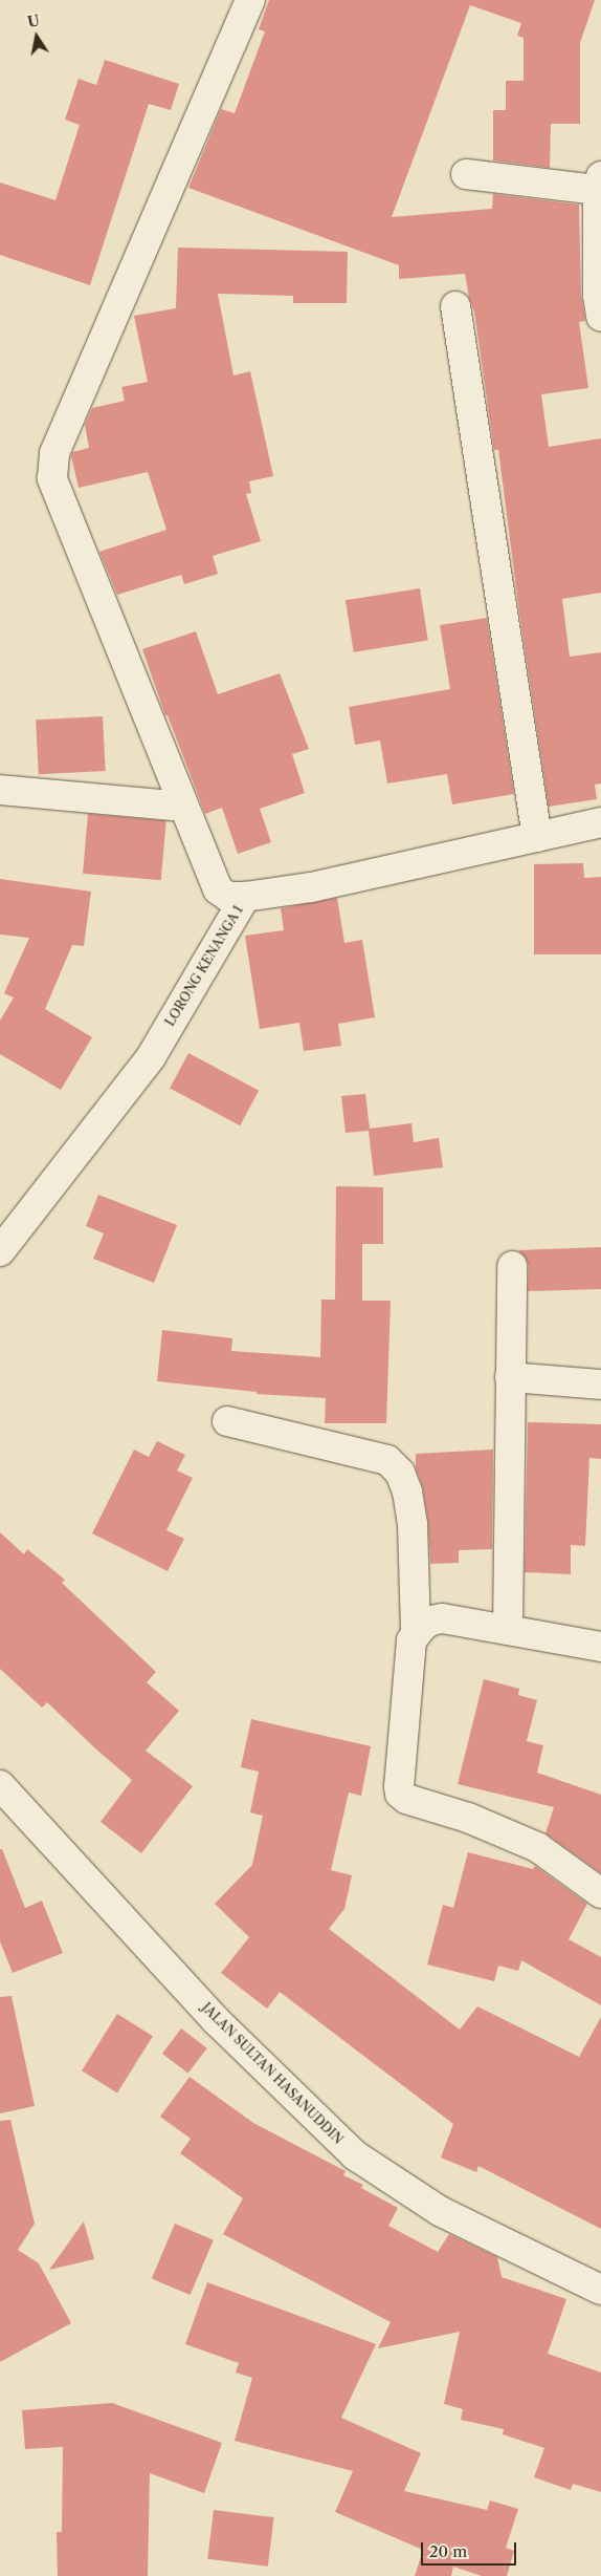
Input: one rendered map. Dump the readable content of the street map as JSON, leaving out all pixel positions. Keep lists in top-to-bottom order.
{
  "streets": {
    "street": ["LORONG KENANGA 1", "JALAN SULTAN HASANUDDIN"]
  },
  "scale_bar": "20 m",
  "north": "top"
}
